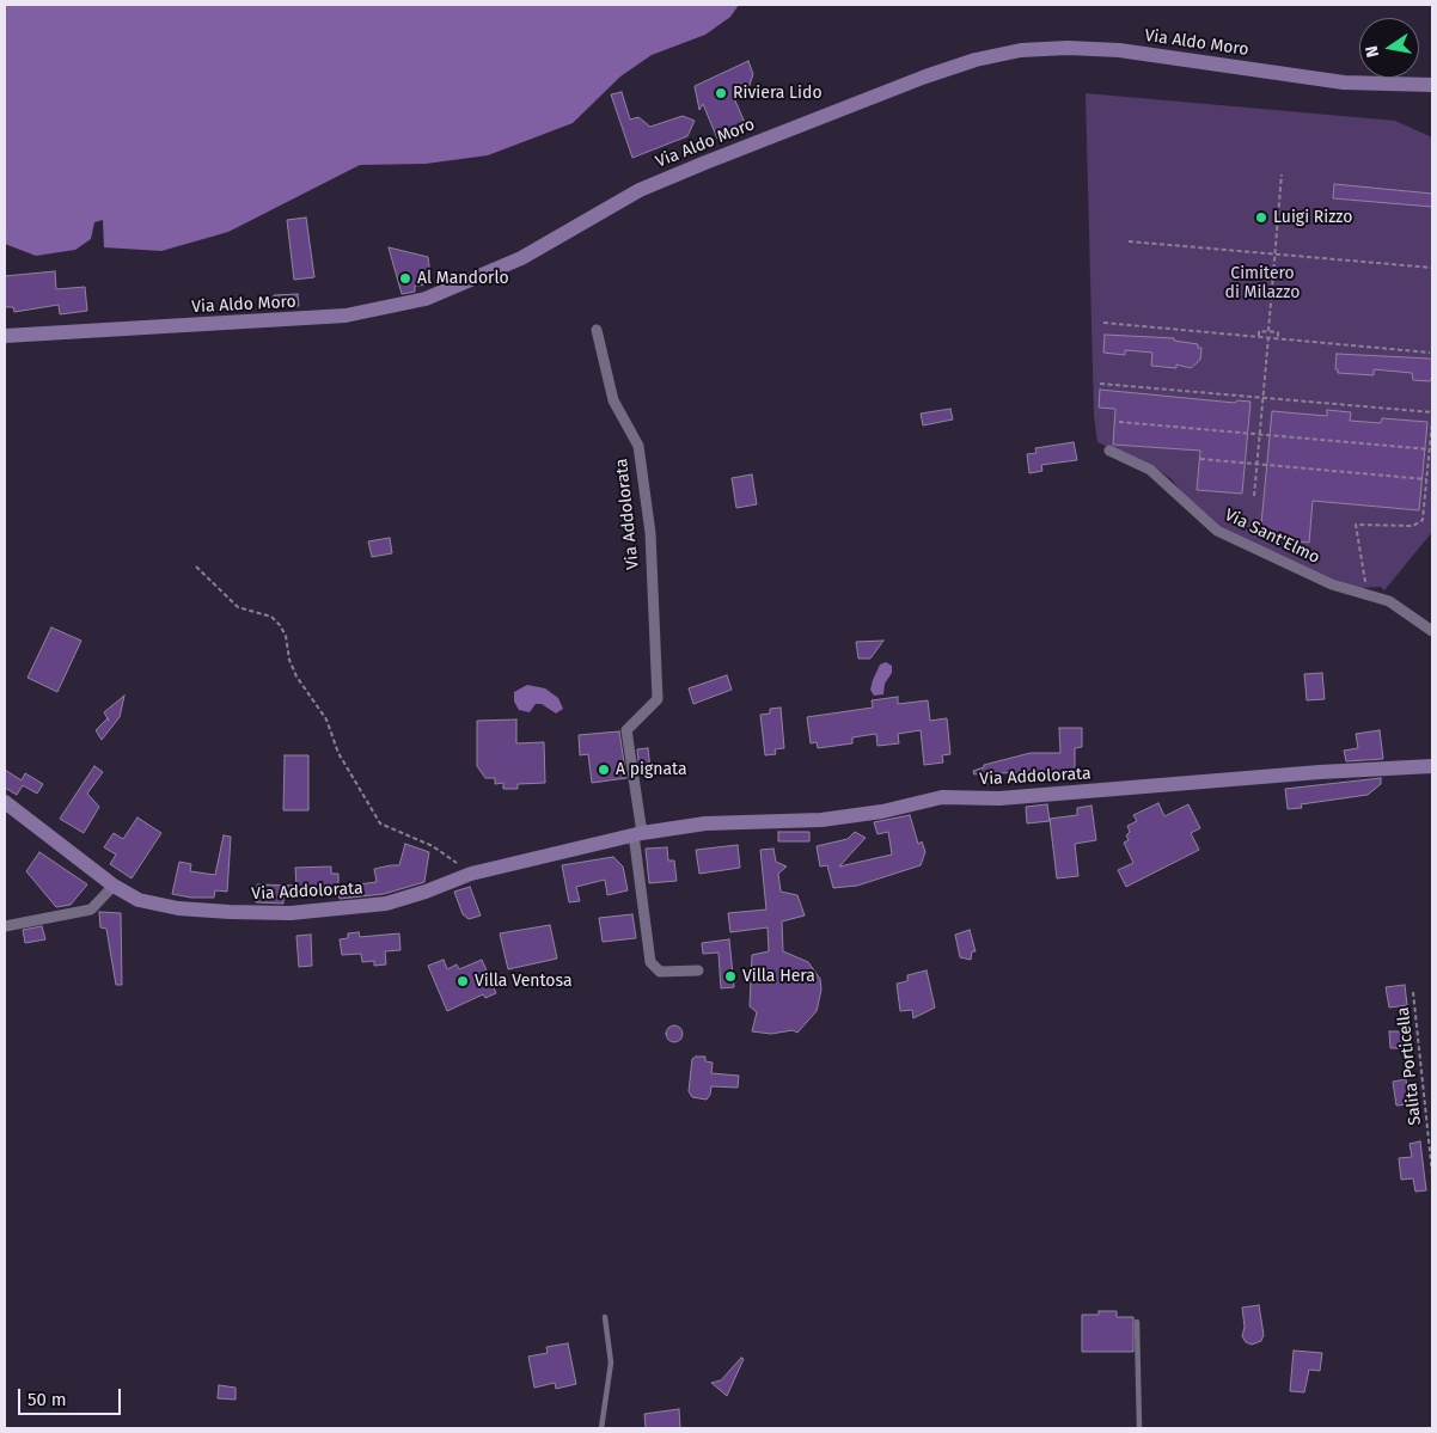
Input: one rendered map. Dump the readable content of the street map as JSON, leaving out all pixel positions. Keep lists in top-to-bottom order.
{
  "streets": {
    "street": ["Via Aldo Moro", "Via Addolorata", "Via Sant'Elmo"],
    "path": ["Salita Porticella"]
  },
  "parks": ["Cimitero di Milazzo"],
  "places": [
    "Riviera Lido",
    "Luigi Rizzo",
    "Al Mandorlo",
    "A pignata",
    "Villa Hera",
    "Villa Ventosa"
  ],
  "scale_bar": "50 m",
  "north": "left"
}
